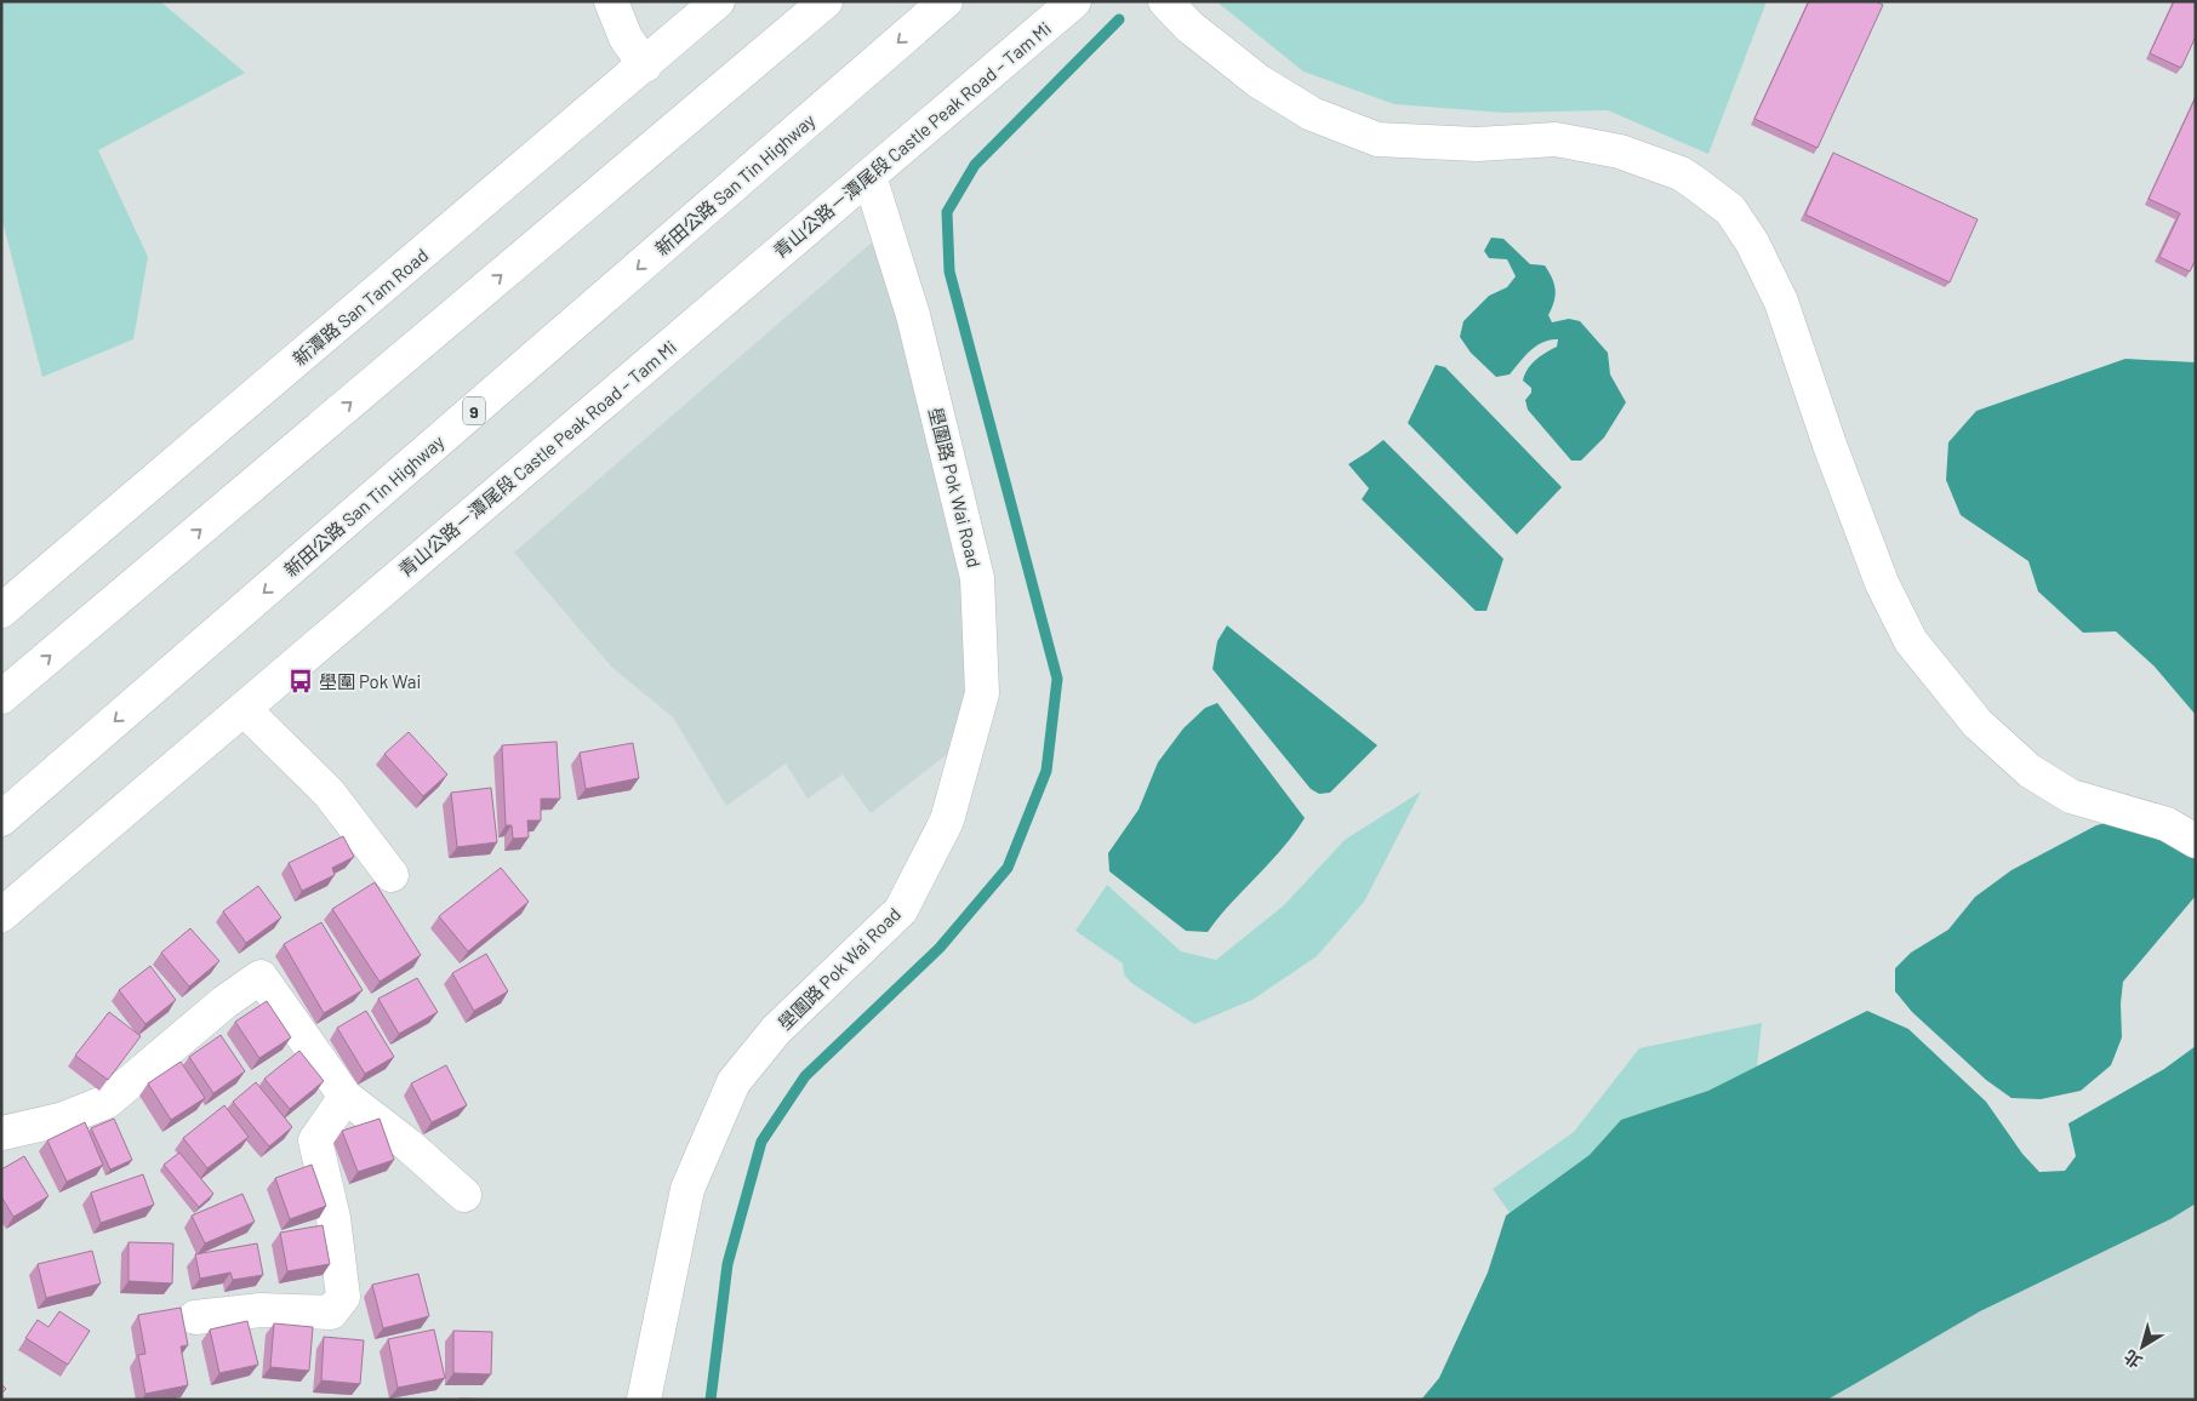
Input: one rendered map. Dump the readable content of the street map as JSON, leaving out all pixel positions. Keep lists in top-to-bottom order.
{
  "streets": {
    "main road": [
      "青山公路－潭尾段 Castle Peak Road – Tam Mi",
      "新田公路 San Tin Highway",
      "新潭路 San Tam Road",
      "9",
      "壆圍路 Pok Wai Road"
    ]
  },
  "crossings": [
    ["青山公路－潭尾段 Castle Peak Road – Tam Mi", "壆圍路 Pok Wai Road"]
  ],
  "places": {
    "bus stop": ["壆圍 Pok Wai"]
  },
  "north": "bottom left"
}
